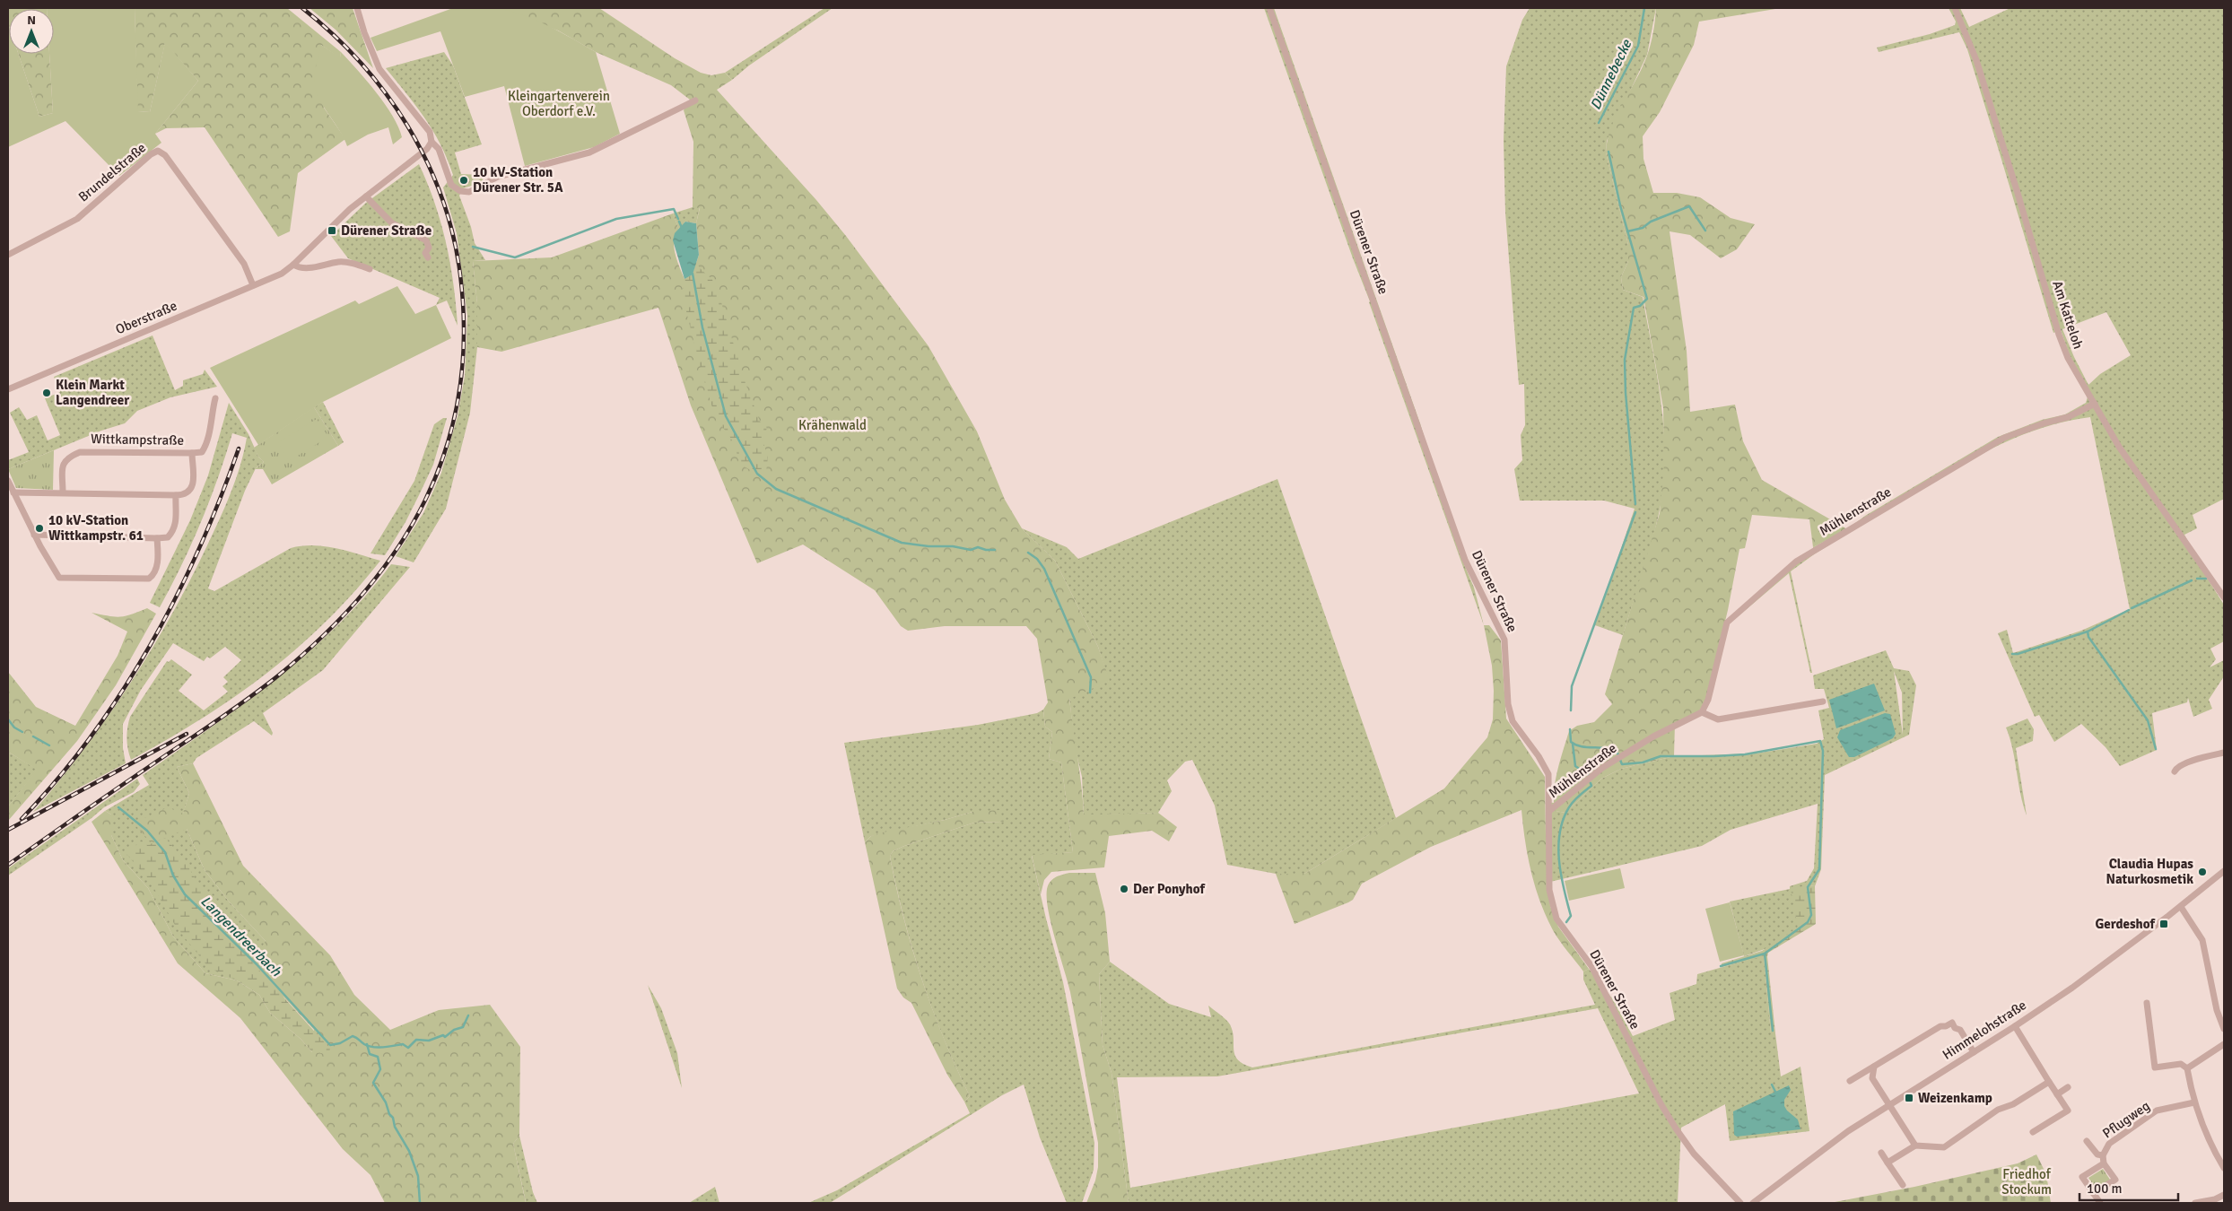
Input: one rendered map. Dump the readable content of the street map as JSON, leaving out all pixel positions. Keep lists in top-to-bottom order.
{
  "streets": {
    "street": [
      "Brundelstraße",
      "Dürener Straße",
      "Am Katteloh",
      "Oberstraße",
      "Wittkampstraße",
      "Mühlenstraße",
      "Himmelohstraße",
      "Pflugweg"
    ]
  },
  "crossings": [
    ["Brundelstraße", "Oberstraße"],
    ["Dürener Straße", "Mühlenstraße"],
    ["Am Katteloh", "Mühlenstraße"]
  ],
  "water": ["Dünnebecke", "Langendreerbach"],
  "parks": ["Kleingartenverein Oberdorf e.V.", "Krähenwald", "Friedhof Stockum"],
  "places": {
    "other": [
      "10 kV-Station Dürener Str. 5A",
      "Klein Markt Langendreer",
      "10 kV-Station Wittkampstr. 61",
      "Claudia Hupas Naturkosmetik",
      "Der Ponyhof"
    ],
    "transit": ["Dürener Straße", "Gerdeshof", "Weizenkamp"]
  },
  "scale_bar": "100 m",
  "north": "top"
}
